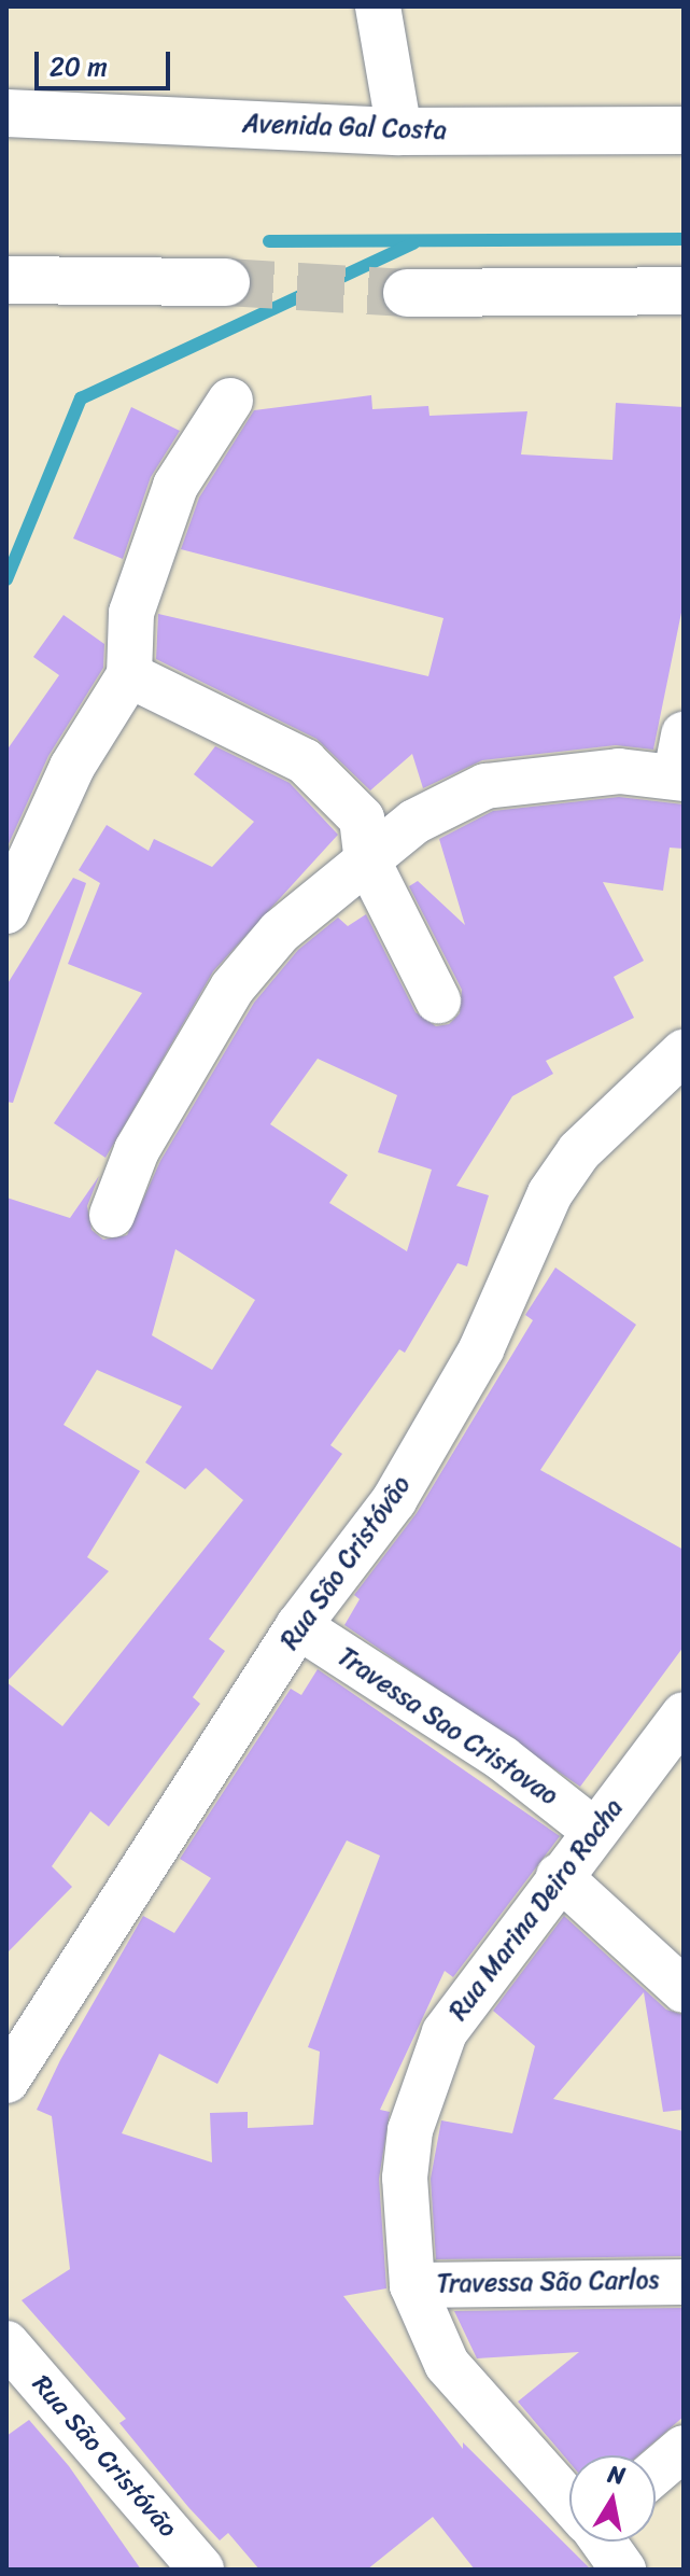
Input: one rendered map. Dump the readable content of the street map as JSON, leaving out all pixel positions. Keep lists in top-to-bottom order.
{
  "streets": {
    "main road": ["Avenida Gal Costa"],
    "street": [
      "Rua São Cristóvão",
      "Travessa Sao Cristovao",
      "Rua Marina Deiro Rocha",
      "Travessa São Carlos"
    ]
  },
  "crossings": [
    ["Rua São Cristóvão", "Travessa Sao Cristovao"],
    ["Travessa Sao Cristovao", "Rua Marina Deiro Rocha"],
    ["Rua Marina Deiro Rocha", "Travessa São Carlos"]
  ],
  "scale_bar": "20 m",
  "north": "top"
}
